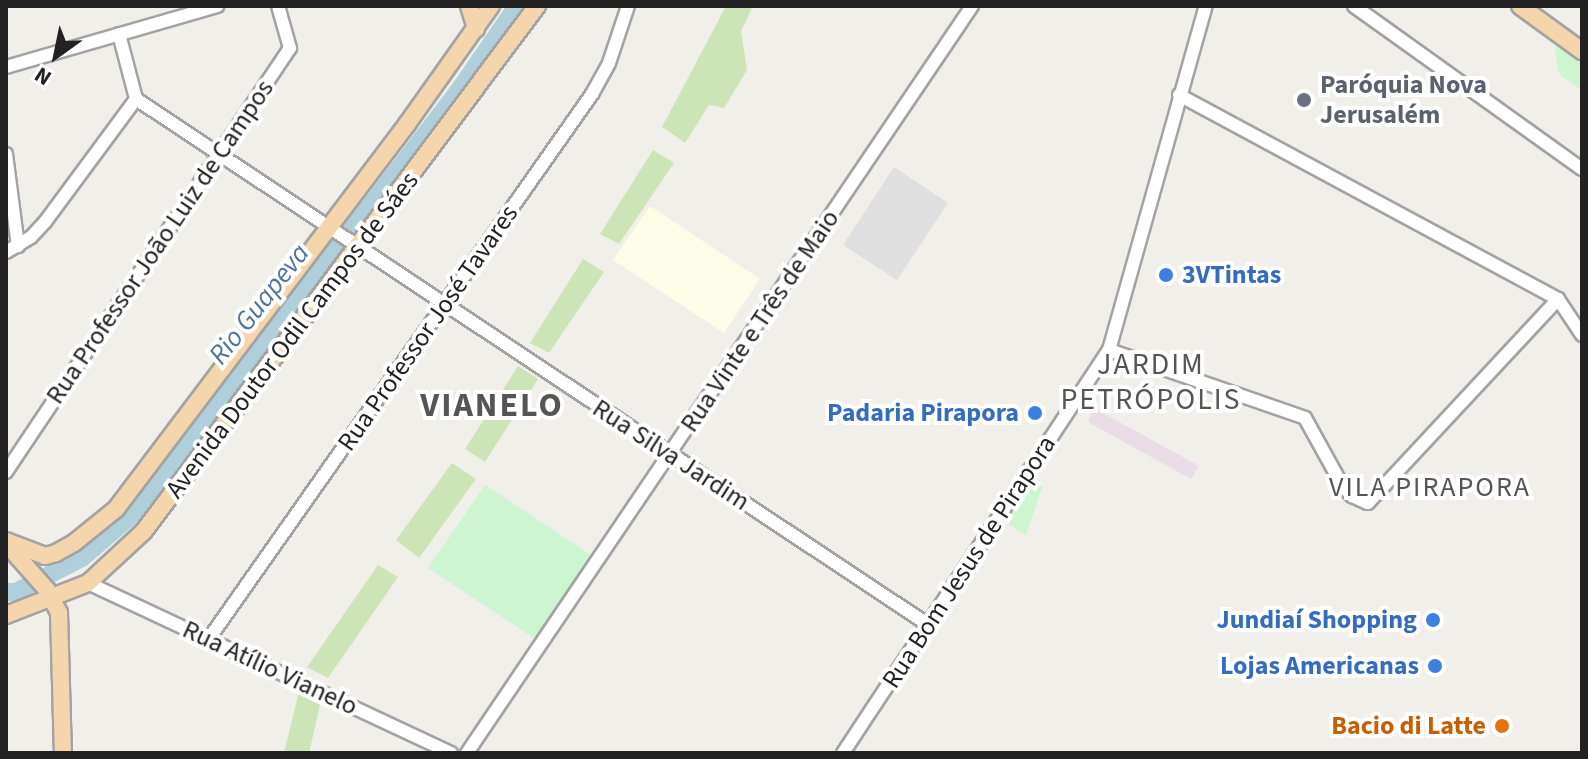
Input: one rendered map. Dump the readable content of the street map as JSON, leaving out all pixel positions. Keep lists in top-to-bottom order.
{
  "streets": {
    "main road": ["Avenida Doutor Odil Campos de Sáes"],
    "street": [
      "Rua Professor João Luiz de Campos",
      "Rua Vinte e Três de Maio",
      "Rua Professor José Tavares",
      "Rua Silva Jardim",
      "Rua Bom Jesus de Pirapora",
      "Rua Atílio Vianelo"
    ]
  },
  "crossings": [
    ["Rua Professor João Luiz de Campos", "Rua Silva Jardim"],
    ["Rua Vinte e Três de Maio", "Rua Silva Jardim"],
    ["Rua Professor José Tavares", "Rua Silva Jardim"],
    ["Rua Professor José Tavares", "Rua Atílio Vianelo"],
    ["Avenida Doutor Odil Campos de Sáes", "Rua Silva Jardim"],
    ["Avenida Doutor Odil Campos de Sáes", "Rua Atílio Vianelo"],
    ["Rua Silva Jardim", "Rua Bom Jesus de Pirapora"]
  ],
  "districts": ["JARDIM PETRÓPOLIS", "VIANELO", "VILA PIRAPORA"],
  "water": ["Rio Guapeva"],
  "places": [
    "Paróquia Nova Jerusalém",
    "3VTintas",
    "Padaria Pirapora",
    "Jundiaí Shopping",
    "Lojas Americanas",
    "Bacio di Latte"
  ],
  "north": "bottom left"
}
